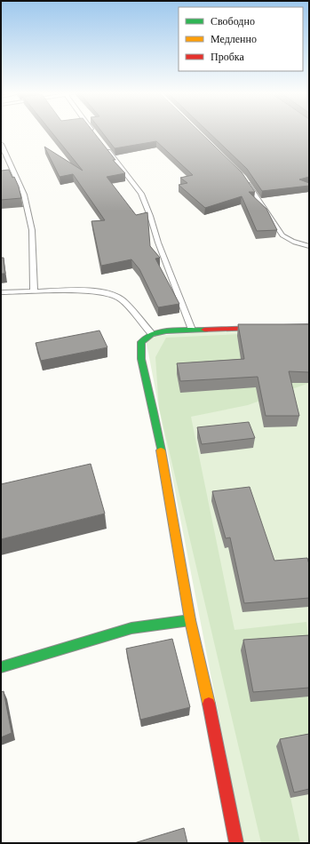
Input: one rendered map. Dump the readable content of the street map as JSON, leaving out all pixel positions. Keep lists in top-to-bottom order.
{
  "legend": ["Свободно", "Медленно", "Пробка"]
}
